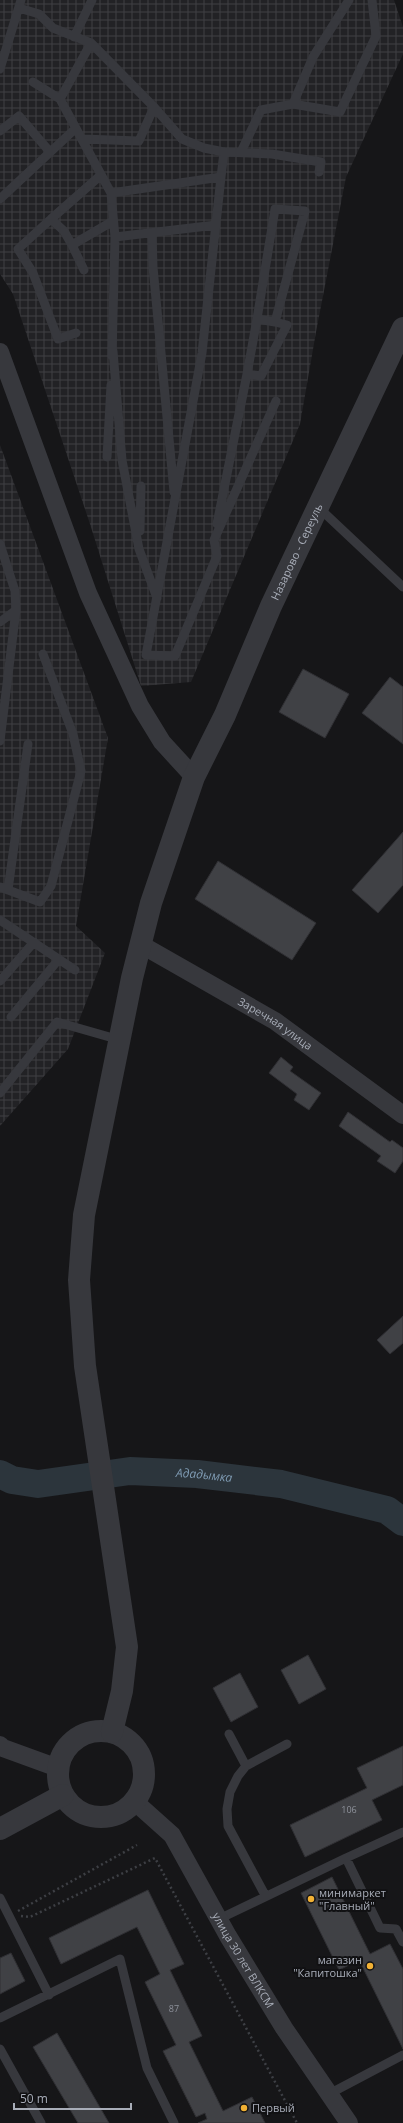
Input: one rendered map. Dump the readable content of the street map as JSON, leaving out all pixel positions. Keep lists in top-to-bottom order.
{
  "streets": {
    "street": ["Назарово - Сереуль", "Заречная улица", "улица 30 лет ВЛКСМ"]
  },
  "crossings": [
    ["Назарово - Сереуль", "Заречная улица"],
    ["Назарово - Сереуль", "улица 30 лет ВЛКСМ"]
  ],
  "water": ["Ададымка"],
  "places": ["минимаркет \"Главный\"", "магазин \"Капитошка\"", "Первый"],
  "house_numbers": ["106", "87"],
  "scale_bar": "50 m"
}
